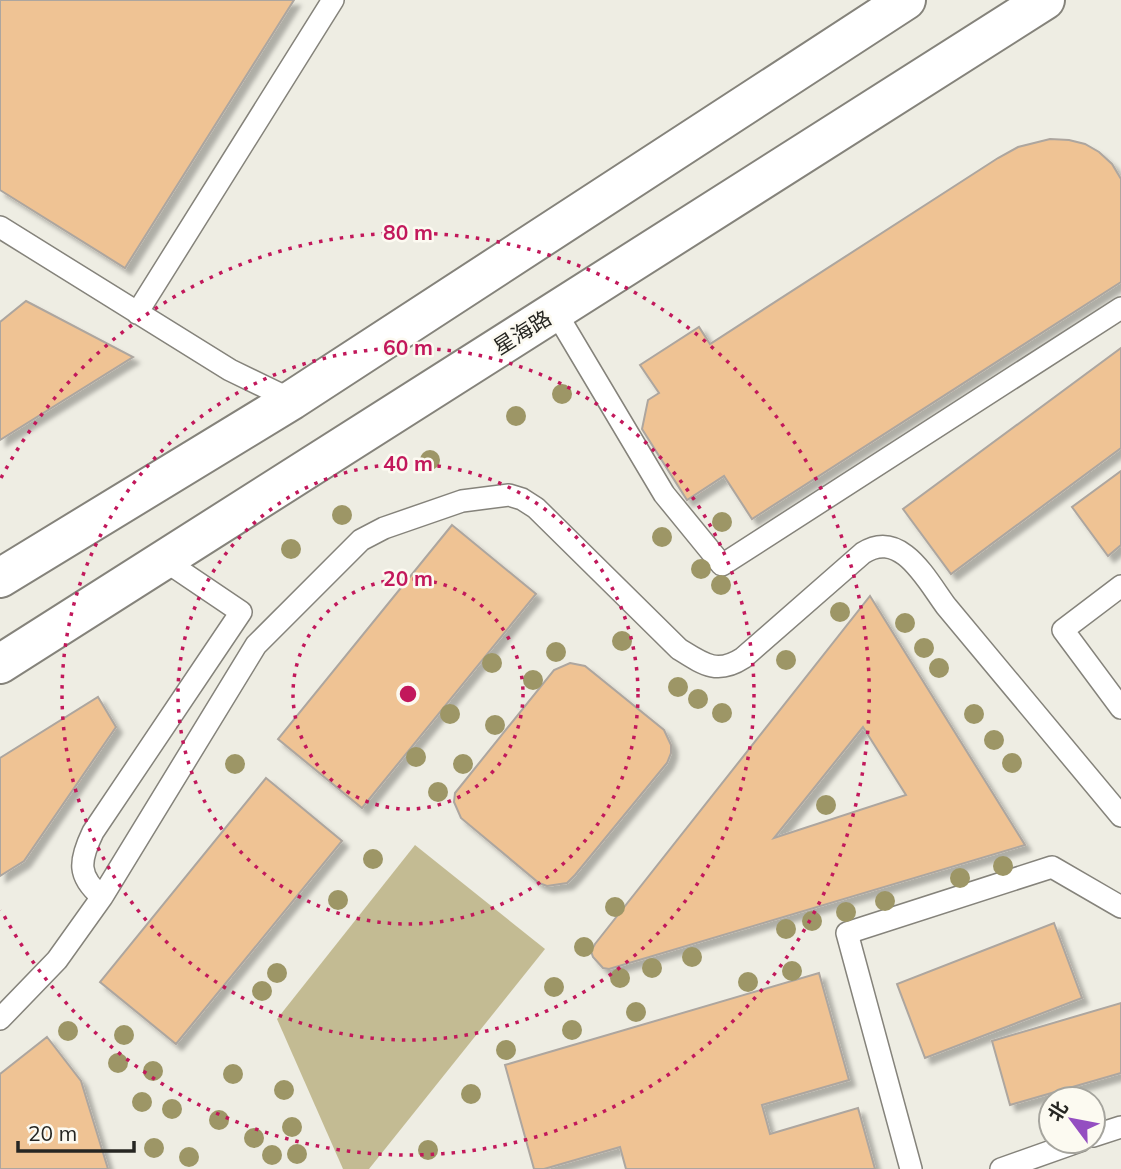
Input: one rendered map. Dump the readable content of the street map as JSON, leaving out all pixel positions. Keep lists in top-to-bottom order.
{
  "streets": {
    "street": ["星海路"]
  },
  "scale_bar": "20 m",
  "north": "top left",
  "rings": [
    "80 m",
    "60 m",
    "40 m",
    "20 m"
  ]
}
